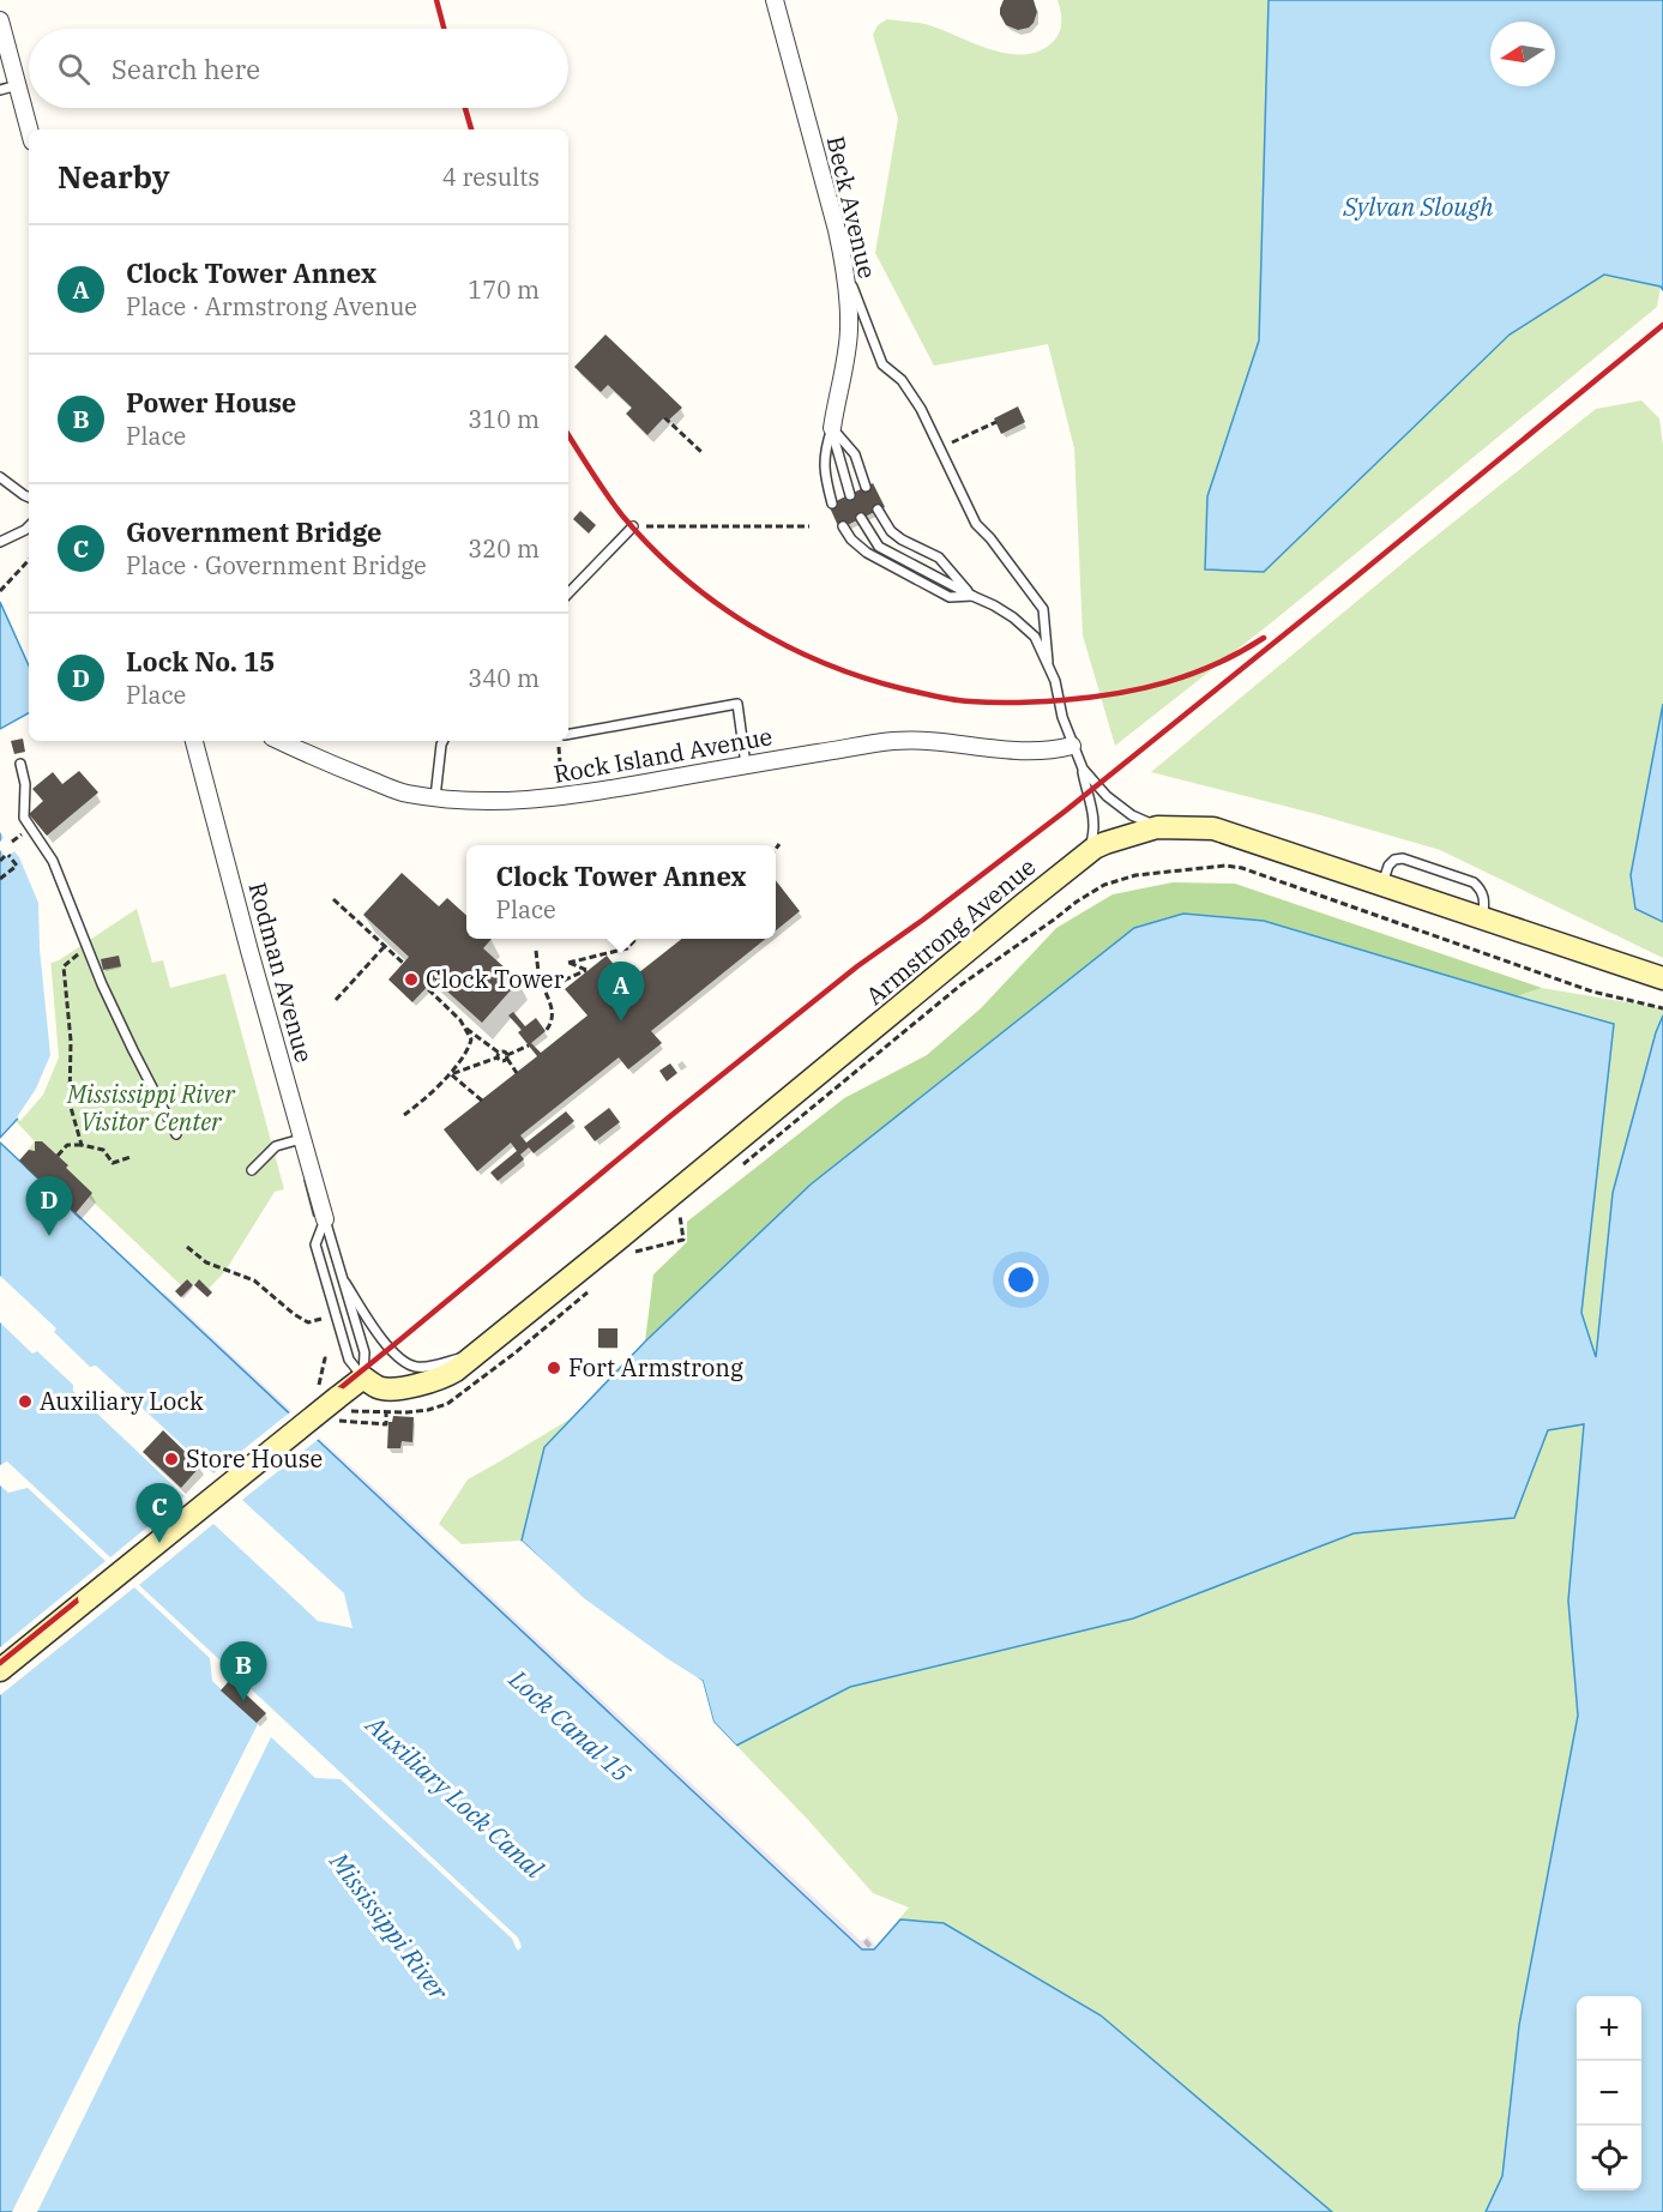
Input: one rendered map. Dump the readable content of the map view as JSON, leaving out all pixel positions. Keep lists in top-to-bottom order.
{
  "streets": {
    "street": [
      "Beck Avenue",
      "Rock Island Avenue",
      "Armstrong Avenue",
      "Rodman Avenue"
    ]
  },
  "crossings": [
    ["Armstrong Avenue", "Rodman Avenue"]
  ],
  "water": [
    "Sylvan Slough",
    "Lock Canal 15",
    "Auxiliary Lock Canal",
    "Mississippi River"
  ],
  "parks": ["Mississippi River Visitor Center"],
  "places": [
    "Clock Tower",
    "Fort Armstrong",
    "Auxiliary Lock",
    "Store House"
  ],
  "north": "left",
  "page": {
    "search": "Search here",
    "heading": ["Nearby", "4 results"],
    "list": [
      {
        "mark": "A",
        "name": "Clock Tower Annex",
        "note": "Place · Armstrong Avenue",
        "value": "170 m"
      },
      {
        "mark": "B",
        "name": "Power House",
        "note": "Place",
        "value": "310 m"
      },
      {
        "mark": "C",
        "name": "Government Bridge",
        "note": "Place · Government Bridge",
        "value": "320 m"
      },
      {
        "mark": "D",
        "name": "Lock No. 15",
        "note": "Place",
        "value": "340 m"
      }
    ],
    "popup": ["Clock Tower Annex", "Place"],
    "pins": [
      "A",
      "D",
      "C",
      "B"
    ],
    "map_buttons": ["+", "−"]
  }
}
